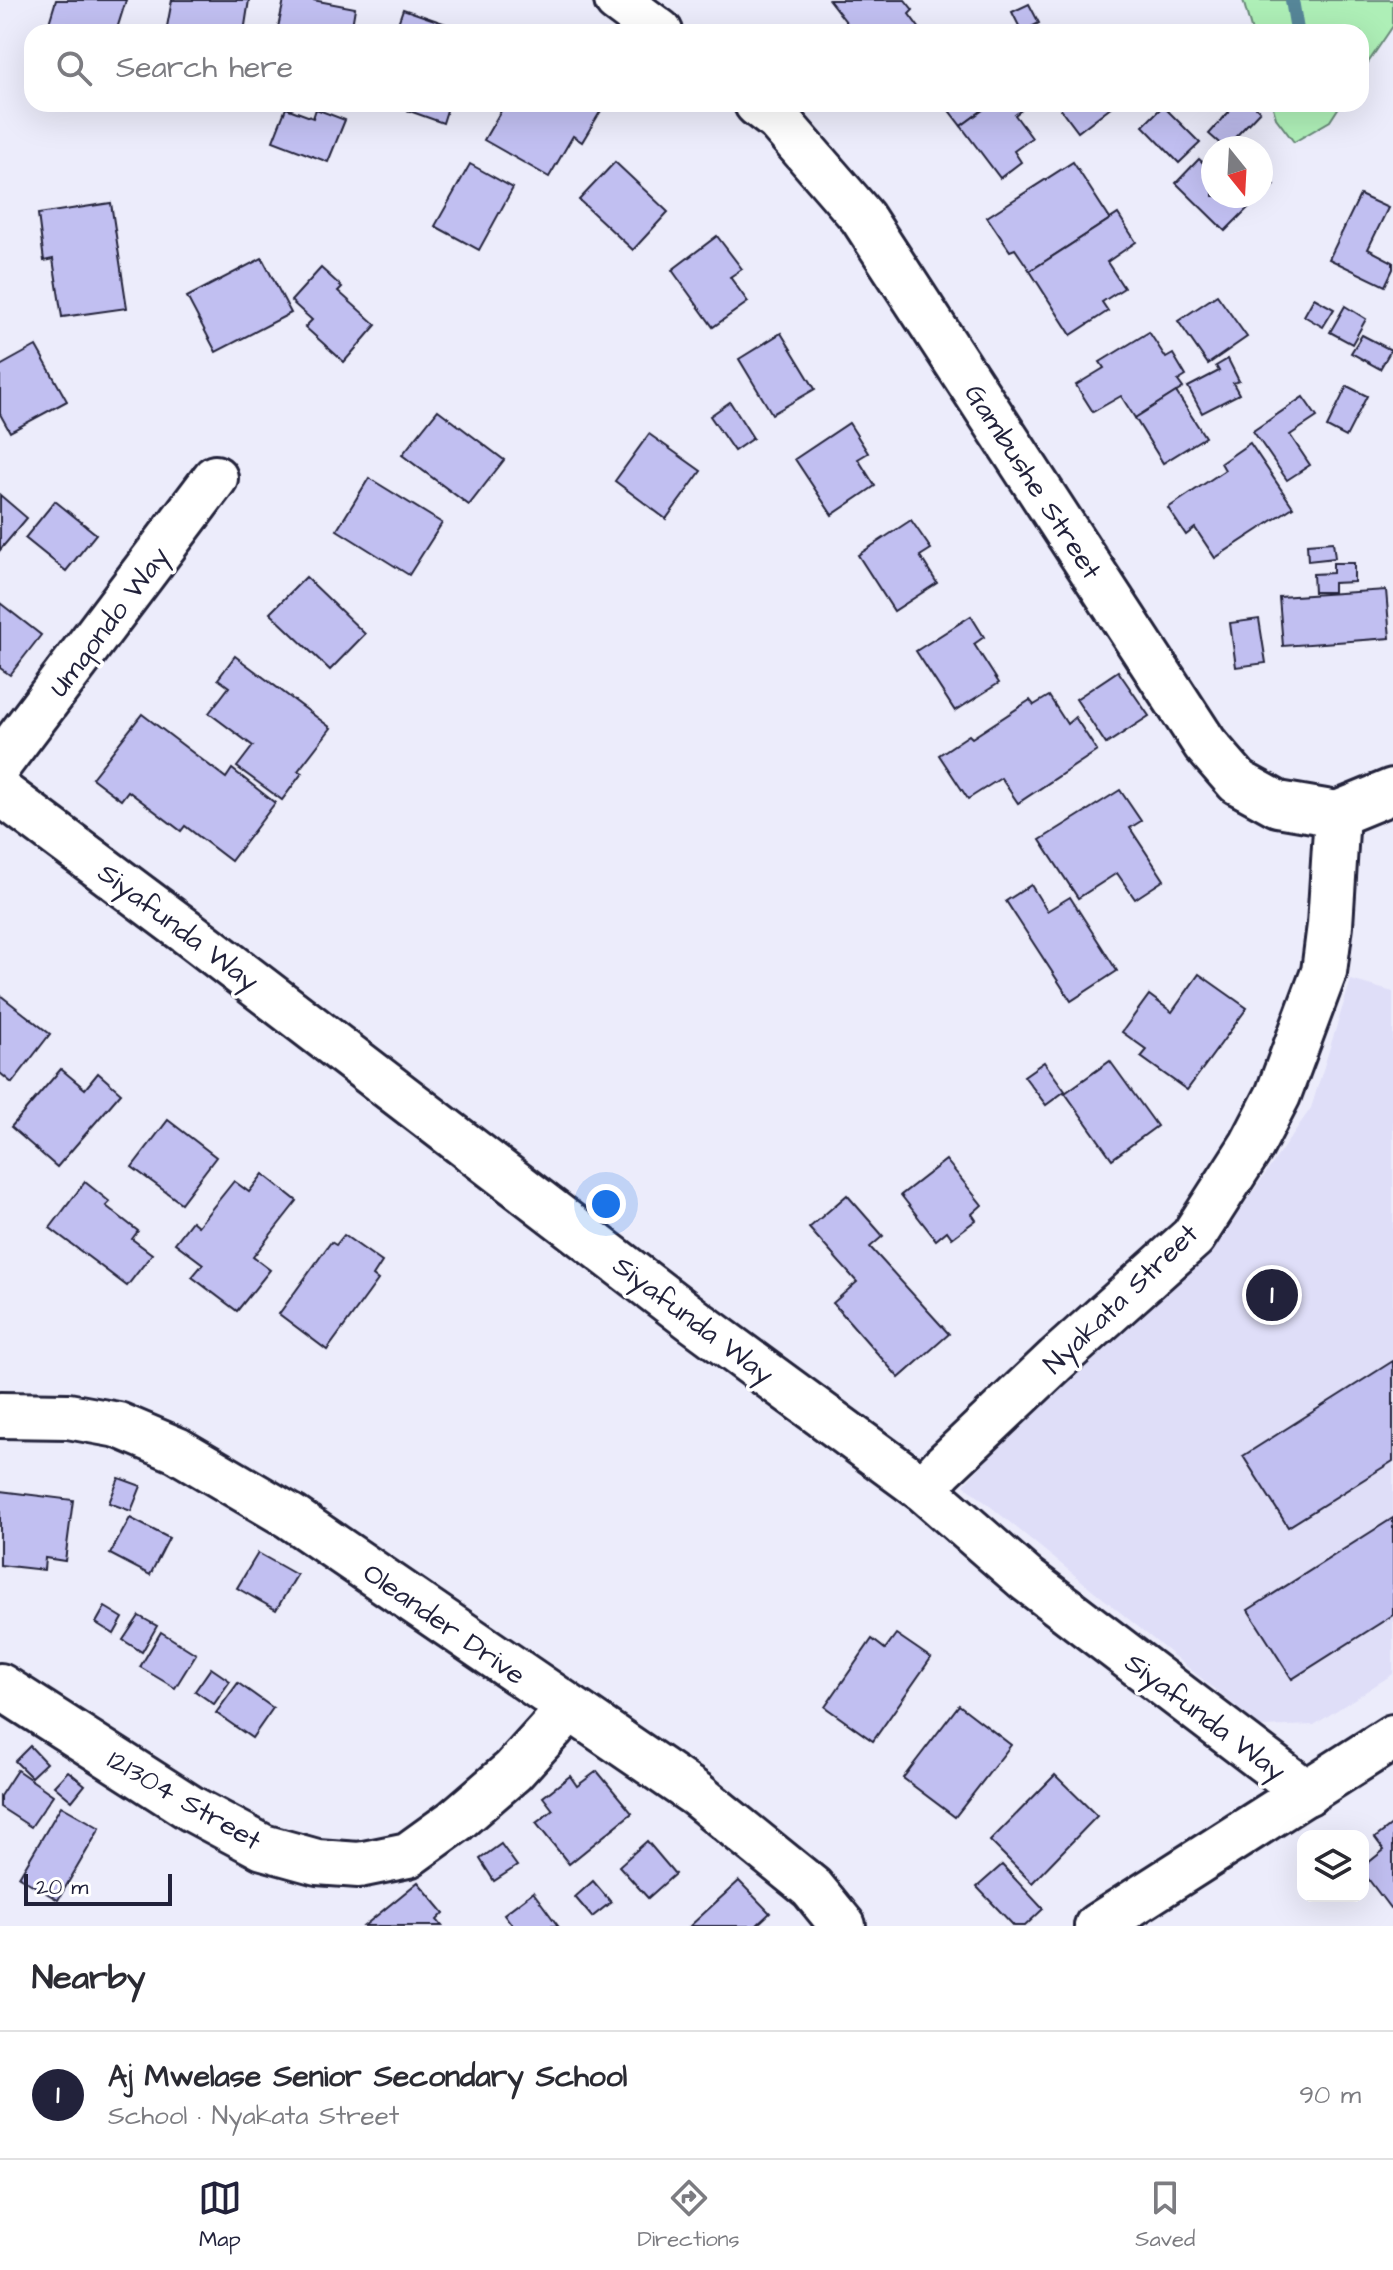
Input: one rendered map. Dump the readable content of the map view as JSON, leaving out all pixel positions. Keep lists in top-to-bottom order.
{
  "streets": {
    "street": [
      "Gambushe Street",
      "Umqondo Way",
      "Siyafunda Way",
      "Nyakata Street",
      "Oleander Drive",
      "121304 Street"
    ]
  },
  "crossings": [
    ["Gambushe Street", "Nyakata Street"],
    ["Siyafunda Way", "Nyakata Street"],
    ["Oleander Drive", "121304 Street"]
  ],
  "scale_bar": "20 m",
  "north": "bottom",
  "page": {
    "search": "Search here",
    "pins": "1",
    "scale": "20 m",
    "heading": "Nearby",
    "list": [
      {
        "mark": "1",
        "name": "Aj Mwelase Senior Secondary School",
        "note": "School · Nyakata Street",
        "value": "90 m"
      }
    ],
    "nav": ["Map", "Directions", "Saved"]
  }
}
